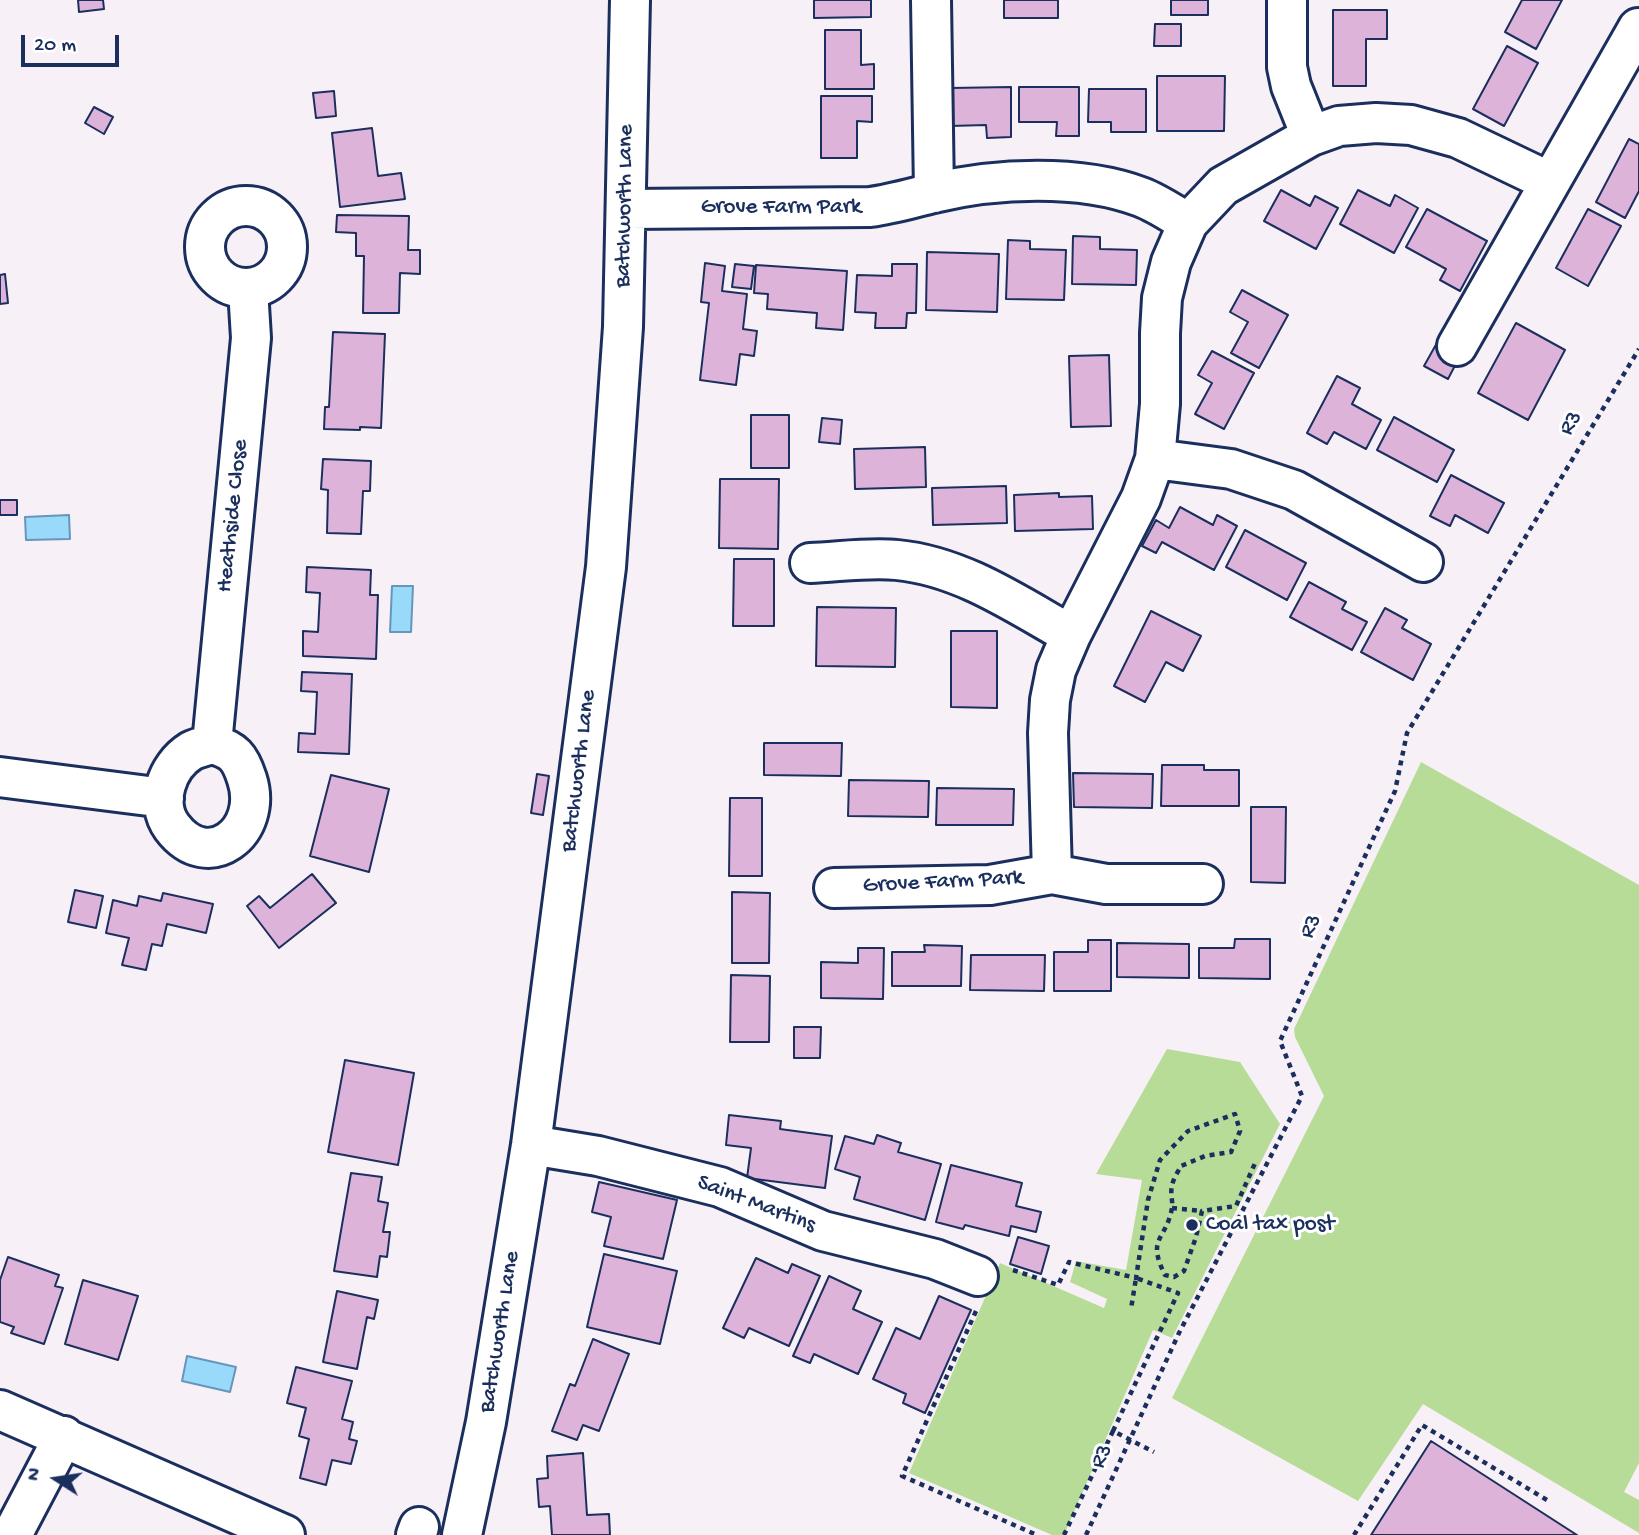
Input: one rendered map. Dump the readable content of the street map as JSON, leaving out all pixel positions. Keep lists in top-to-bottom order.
{
  "streets": {
    "street": [
      "Batchworth Lane",
      "Grove Farm Park",
      "Heathside Close",
      "Saint Martins"
    ],
    "path": ["R3"]
  },
  "crossings": [
    ["Batchworth Lane", "Grove Farm Park"],
    ["Batchworth Lane", "Saint Martins"]
  ],
  "places": ["Coal tax post"],
  "scale_bar": "20 m",
  "north": "left"
}
